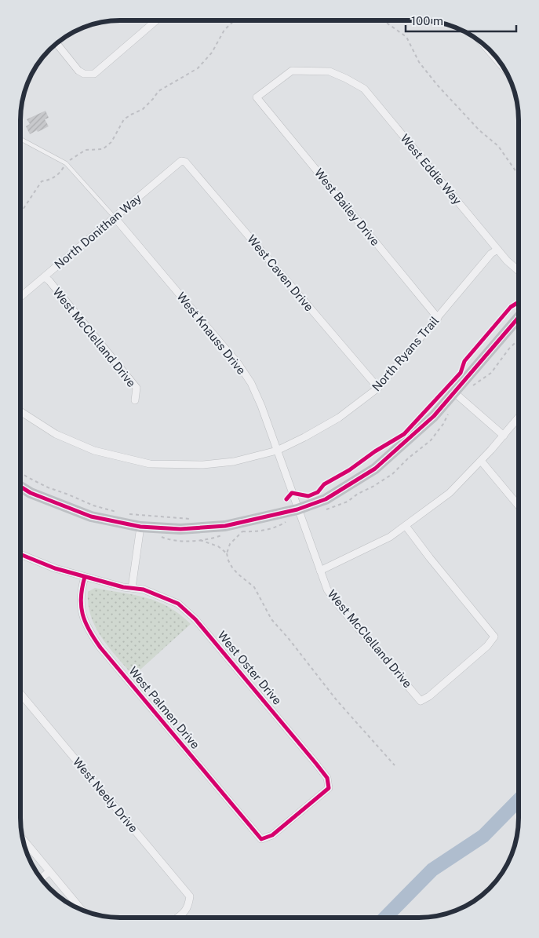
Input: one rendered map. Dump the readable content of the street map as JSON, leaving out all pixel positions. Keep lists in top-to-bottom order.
{
  "streets": {
    "street": [
      "West Eddie Way",
      "West Bailey Drive",
      "North Donithan Way",
      "West Caven Drive",
      "West Knauss Drive",
      "West McClelland Drive",
      "North Ryans Trail",
      "West Oster Drive",
      "West Palmen Drive",
      "West Neely Drive"
    ]
  },
  "crossings": [
    ["West Eddie Way", "West Bailey Drive"],
    ["West Eddie Way", "North Ryans Trail"],
    ["West Bailey Drive", "North Ryans Trail"],
    ["North Donithan Way", "West Caven Drive"],
    ["North Donithan Way", "West Knauss Drive"],
    ["North Donithan Way", "West McClelland Drive"],
    ["West Caven Drive", "North Ryans Trail"],
    ["West Knauss Drive", "West McClelland Drive"],
    ["West Knauss Drive", "North Ryans Trail"],
    ["West Oster Drive", "West Palmen Drive"]
  ],
  "scale_bar": "100 m"
}
